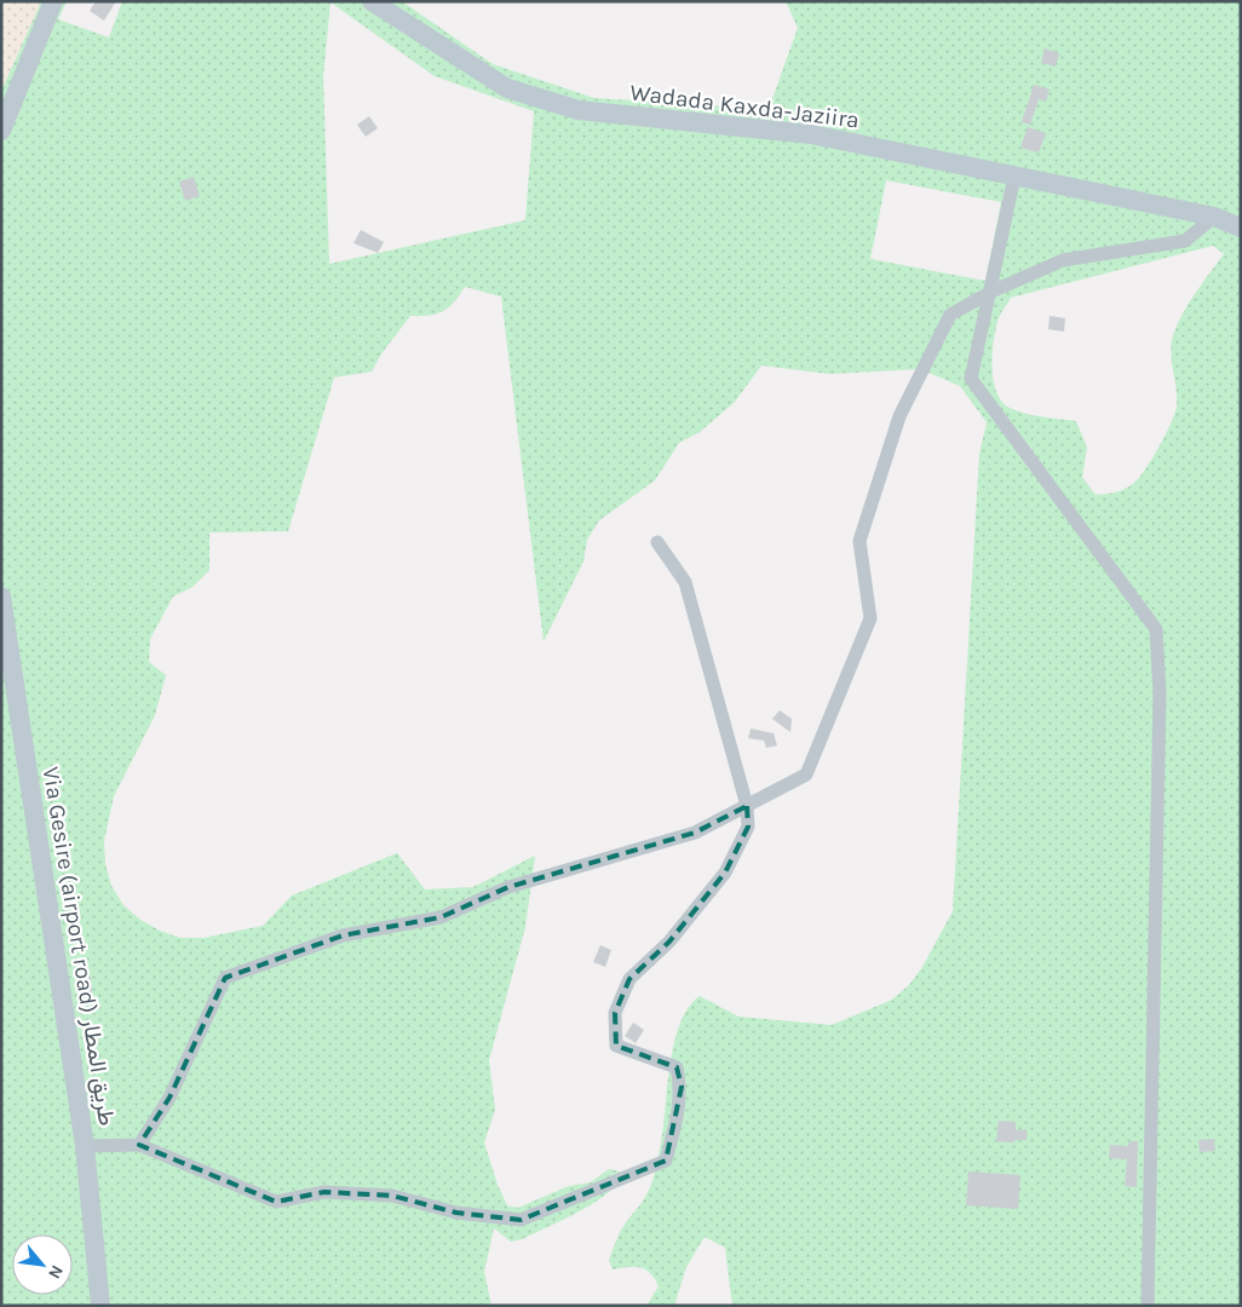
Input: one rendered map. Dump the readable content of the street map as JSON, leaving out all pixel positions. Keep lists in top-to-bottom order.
{
  "streets": {
    "street": ["Wadada Kaxda-Jaziira", "Via Gesire (airport road) طريق المطار"]
  },
  "north": "bottom right"
}
